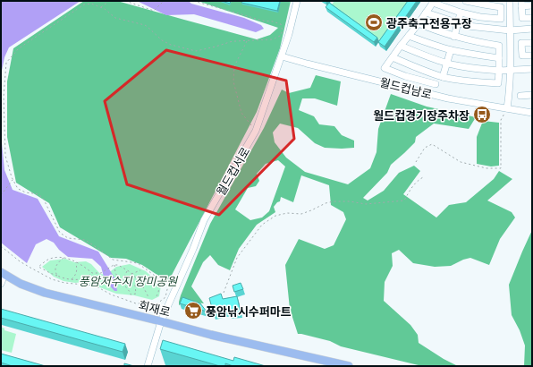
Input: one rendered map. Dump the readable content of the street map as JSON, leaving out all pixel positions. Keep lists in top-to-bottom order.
{
  "streets": {
    "main road": ["회재로"],
    "street": ["월드컵남로", "월드컵서로"]
  },
  "crossings": [
    ["월드컵남로", "월드컵서로"],
    ["월드컵서로", "회재로"]
  ],
  "parks": ["풍암저수지 장미공원"],
  "places": {
    "sports": ["광주축구전용구장"],
    "bus stop": ["월드컵경기장주차장"],
    "supermarket": ["풍암낚시수퍼마트"]
  }
}
